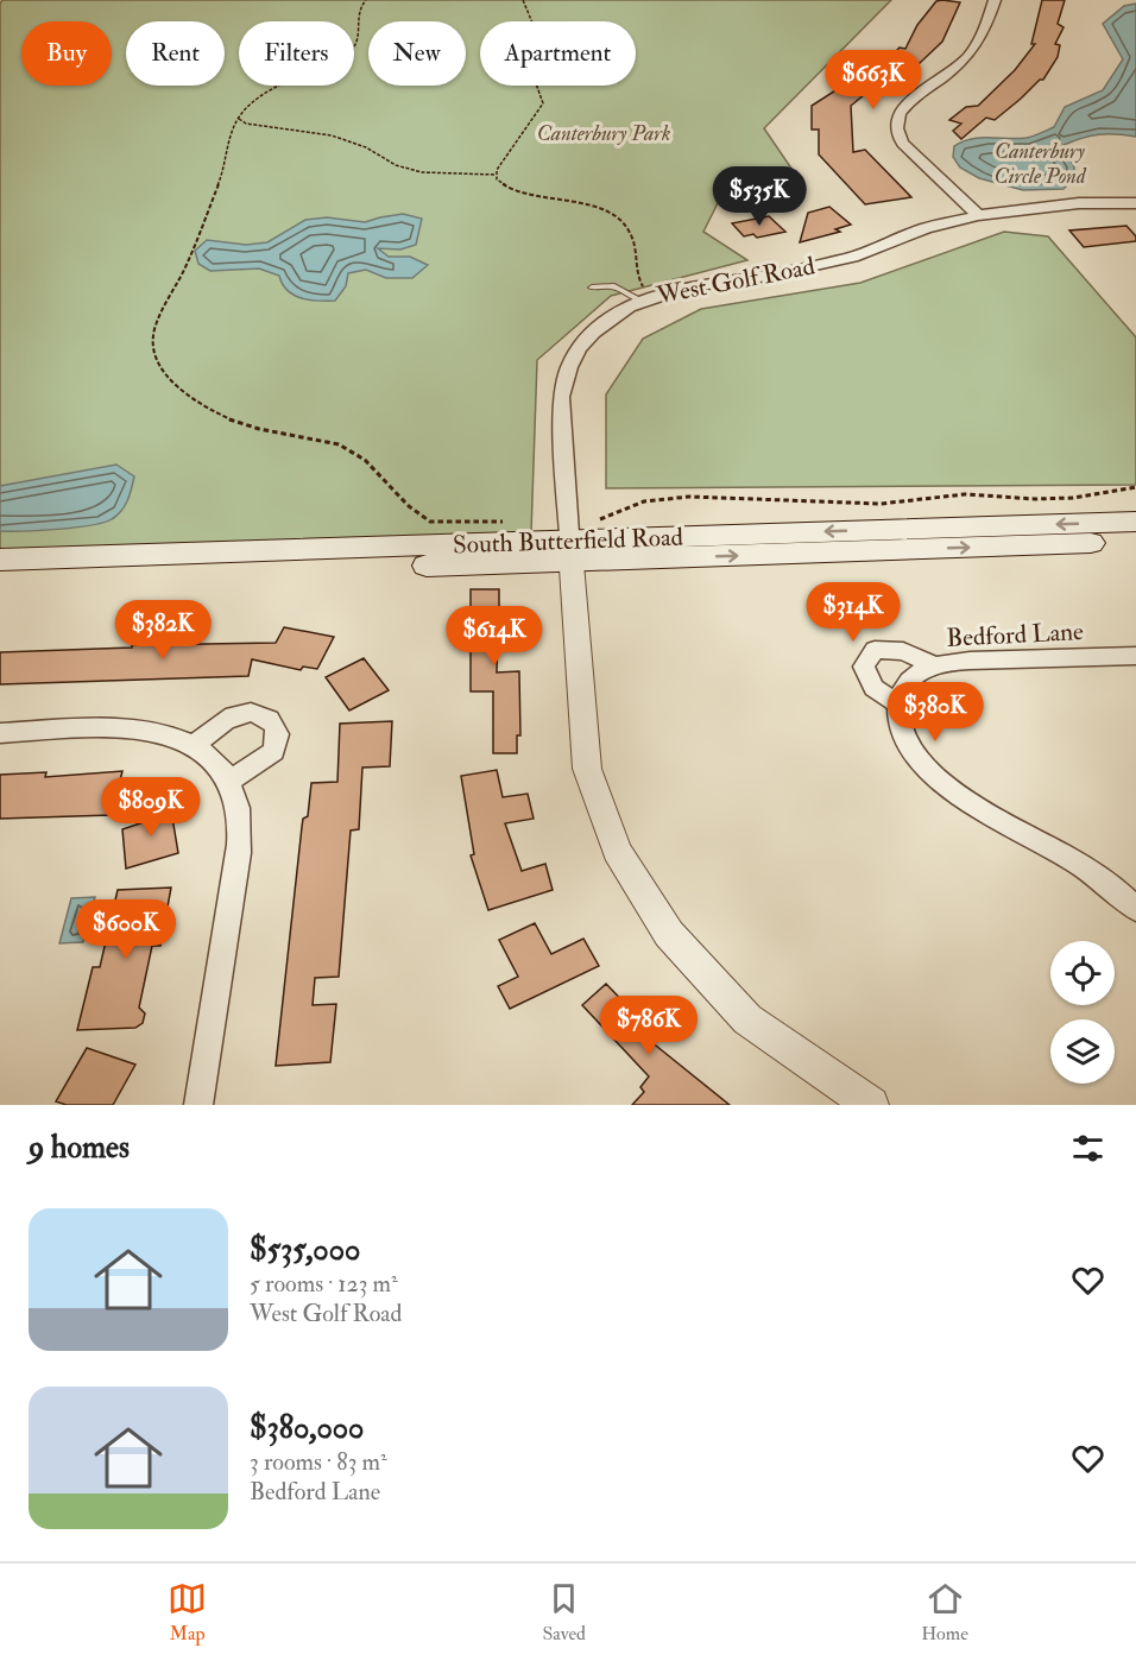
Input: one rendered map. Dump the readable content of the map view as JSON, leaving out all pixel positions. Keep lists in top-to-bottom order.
{
  "streets": {
    "main road": ["South Butterfield Road"],
    "street": ["West Golf Road", "Bedford Lane"]
  },
  "crossings": [
    ["West Golf Road", "South Butterfield Road"]
  ],
  "water": ["Canterbury Circle Pond"],
  "parks": ["Canterbury Park"],
  "page": {
    "chip": [
      "Buy",
      "Rent",
      "Filters",
      "New",
      "Apartment"
    ],
    "price": [
      "$663K",
      "$535K",
      "$314K",
      "$382K",
      "$614K",
      "$380K",
      "$809K",
      "$600K",
      "$786K"
    ],
    "heading": "9 homes",
    "list": [
      {
        "name": "$535,000",
        "note": "5 rooms · 123 m² · West Golf Road"
      },
      {
        "name": "$380,000",
        "note": "3 rooms · 83 m² · Bedford Lane"
      }
    ],
    "tabs": ["Map", "Saved", "Home"]
  }
}
